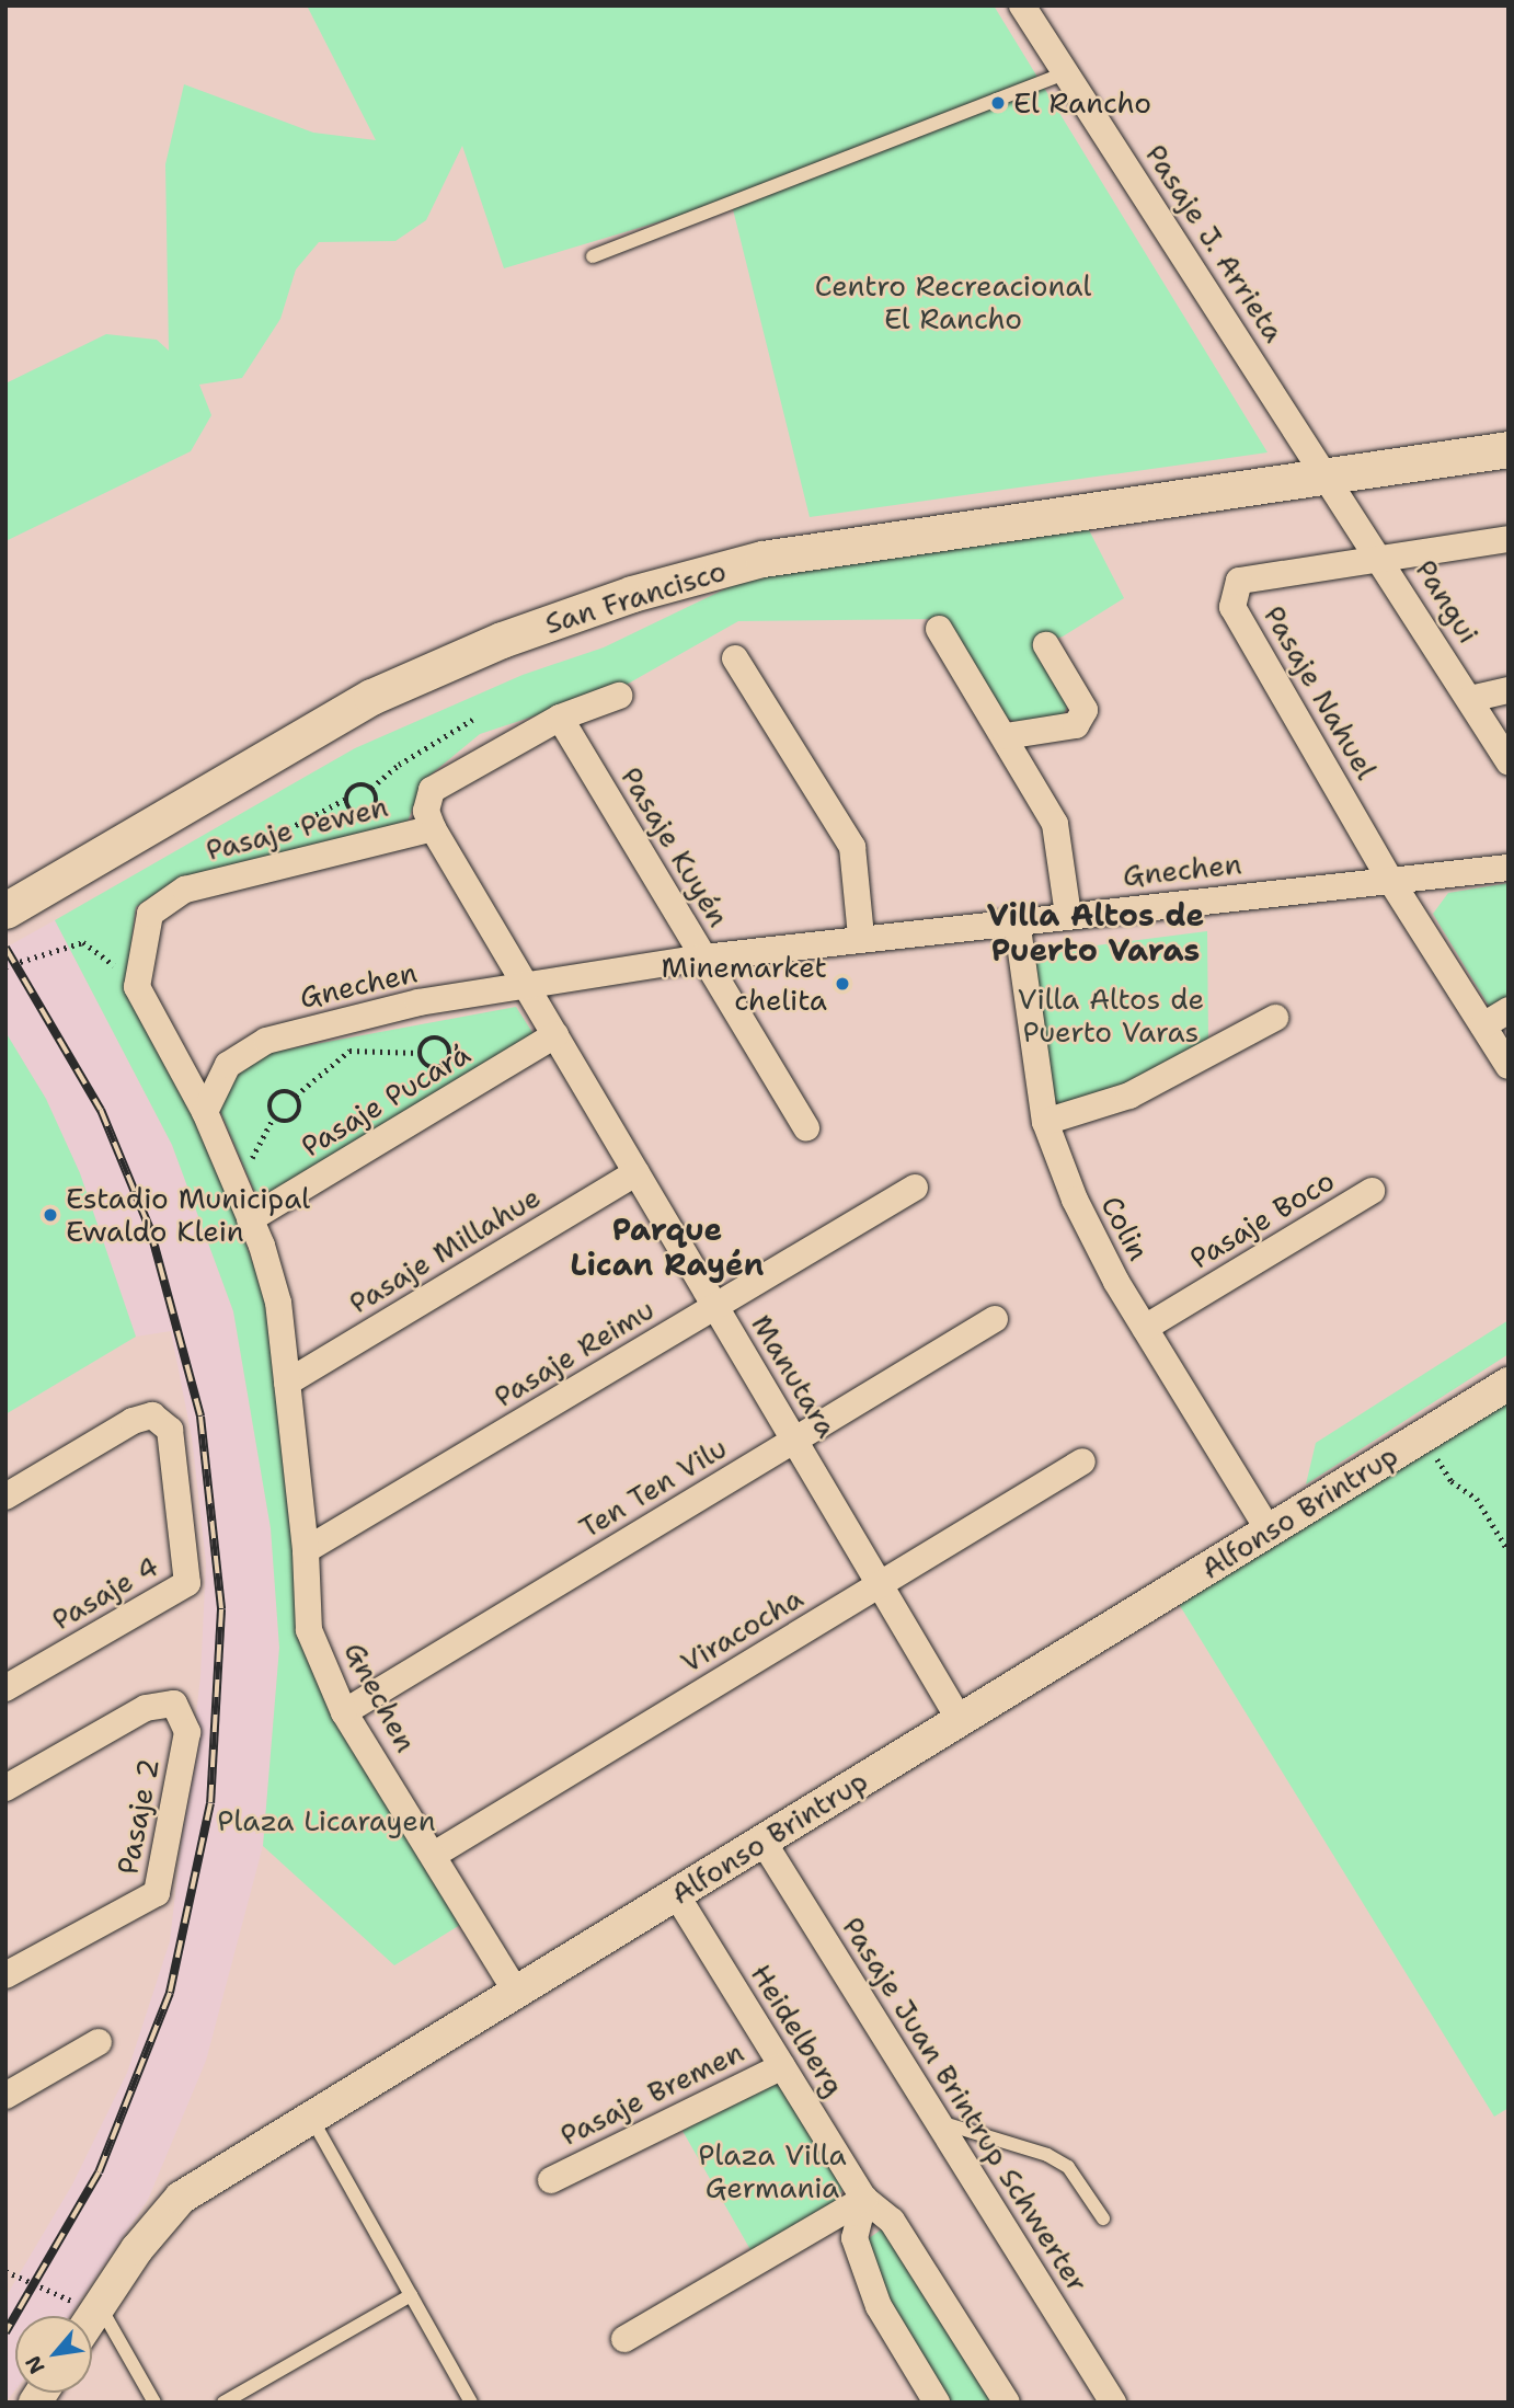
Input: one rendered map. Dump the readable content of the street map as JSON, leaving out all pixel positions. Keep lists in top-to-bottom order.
{
  "streets": {
    "main road": ["San Francisco"],
    "street": [
      "Pasaje J. Arrieta",
      "Pangui",
      "Pasaje Nahuel",
      "Pasaje Pewen",
      "Pasaje Kuyén",
      "Gnechen",
      "Pasaje Pucará",
      "Pasaje Boco",
      "Colin",
      "Pasaje Millahue",
      "Pasaje Reimu",
      "Manutara",
      "Ten Ten Vilu",
      "Alfonso Brintrup",
      "Pasaje 4",
      "Viracocha",
      "Pasaje 2",
      "Heidelberg",
      "Pasaje Bremen",
      "Pasaje Juan Brintrup Schwerter"
    ]
  },
  "crossings": [
    ["Pasaje J. Arrieta", "San Francisco"],
    ["Pasaje J. Arrieta", "Pangui"],
    ["San Francisco", "Pangui"],
    ["Pangui", "Pasaje Nahuel"],
    ["Pasaje Nahuel", "Gnechen"],
    ["Pasaje Pewen", "Pasaje Kuyén"],
    ["Pasaje Pewen", "Manutara"],
    ["Pasaje Kuyén", "Gnechen"],
    ["Gnechen", "Pasaje Pucará"],
    ["Gnechen", "Colin"],
    ["Gnechen", "Pasaje Millahue"],
    ["Gnechen", "Pasaje Reimu"],
    ["Gnechen", "Manutara"],
    ["Gnechen", "Ten Ten Vilu"],
    ["Gnechen", "Alfonso Brintrup"],
    ["Gnechen", "Viracocha"],
    ["Pasaje Pucará", "Manutara"],
    ["Pasaje Boco", "Colin"],
    ["Colin", "Alfonso Brintrup"],
    ["Pasaje Millahue", "Manutara"],
    ["Pasaje Reimu", "Manutara"],
    ["Manutara", "Ten Ten Vilu"],
    ["Manutara", "Alfonso Brintrup"],
    ["Manutara", "Viracocha"],
    ["Alfonso Brintrup", "Heidelberg"],
    ["Alfonso Brintrup", "Pasaje Juan Brintrup Schwerter"],
    ["Heidelberg", "Pasaje Bremen"]
  ],
  "districts": ["Villa Altos de Puerto Varas", "Parque Lican Rayén"],
  "parks": [
    "Centro Recreacional El Rancho",
    "Villa Altos de Puerto Varas",
    "Plaza Licarayen",
    "Plaza Villa Germania"
  ],
  "places": ["El Rancho", "Minemarket chelita", "Estadio Municipal Ewaldo Klein"],
  "north": "bottom left"
}
